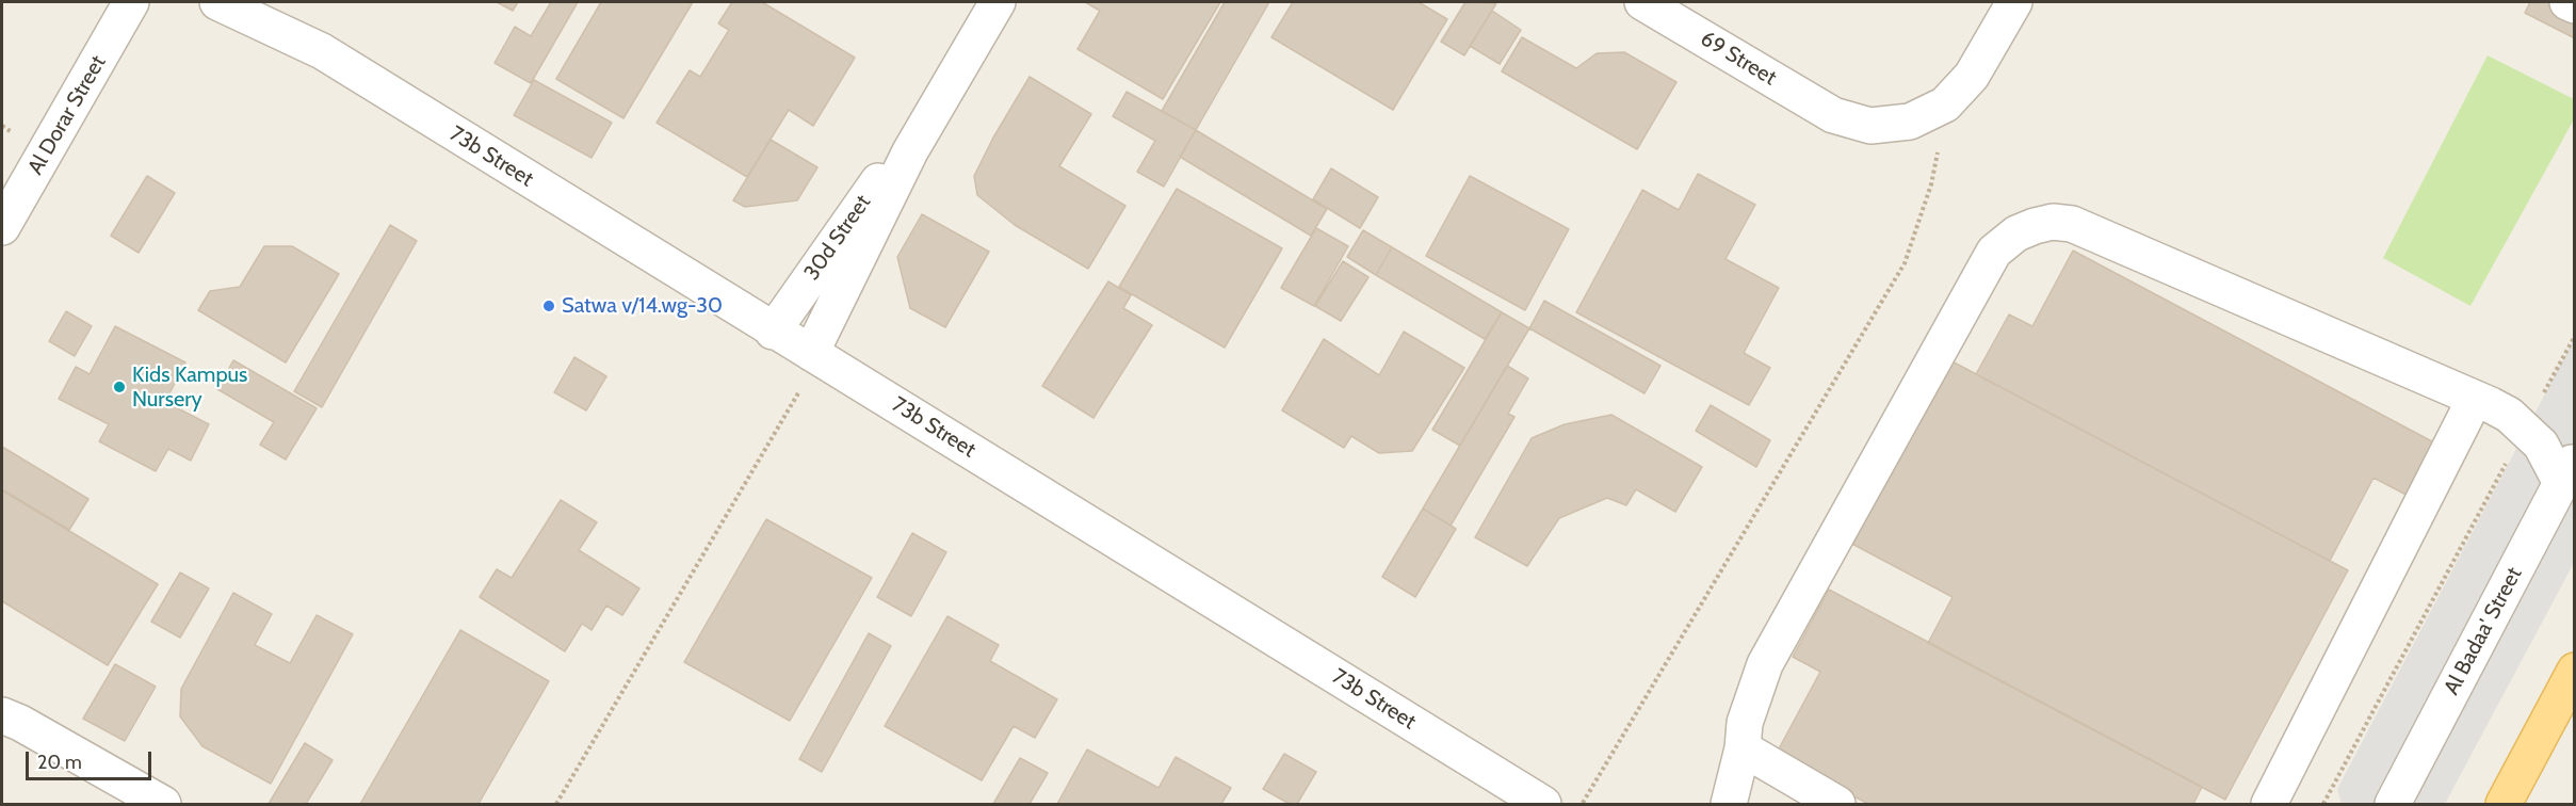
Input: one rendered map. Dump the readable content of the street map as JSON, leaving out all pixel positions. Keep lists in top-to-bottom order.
{
  "streets": {
    "street": [
      "69 Street",
      "Al Dorar Street",
      "73b Street",
      "30d Street",
      "Al Badaa' Street"
    ]
  },
  "crossings": [
    ["73b Street", "30d Street"]
  ],
  "places": ["Satwa v/14.wg-30", "Kids Kampus Nursery"],
  "scale_bar": "20 m"
}
